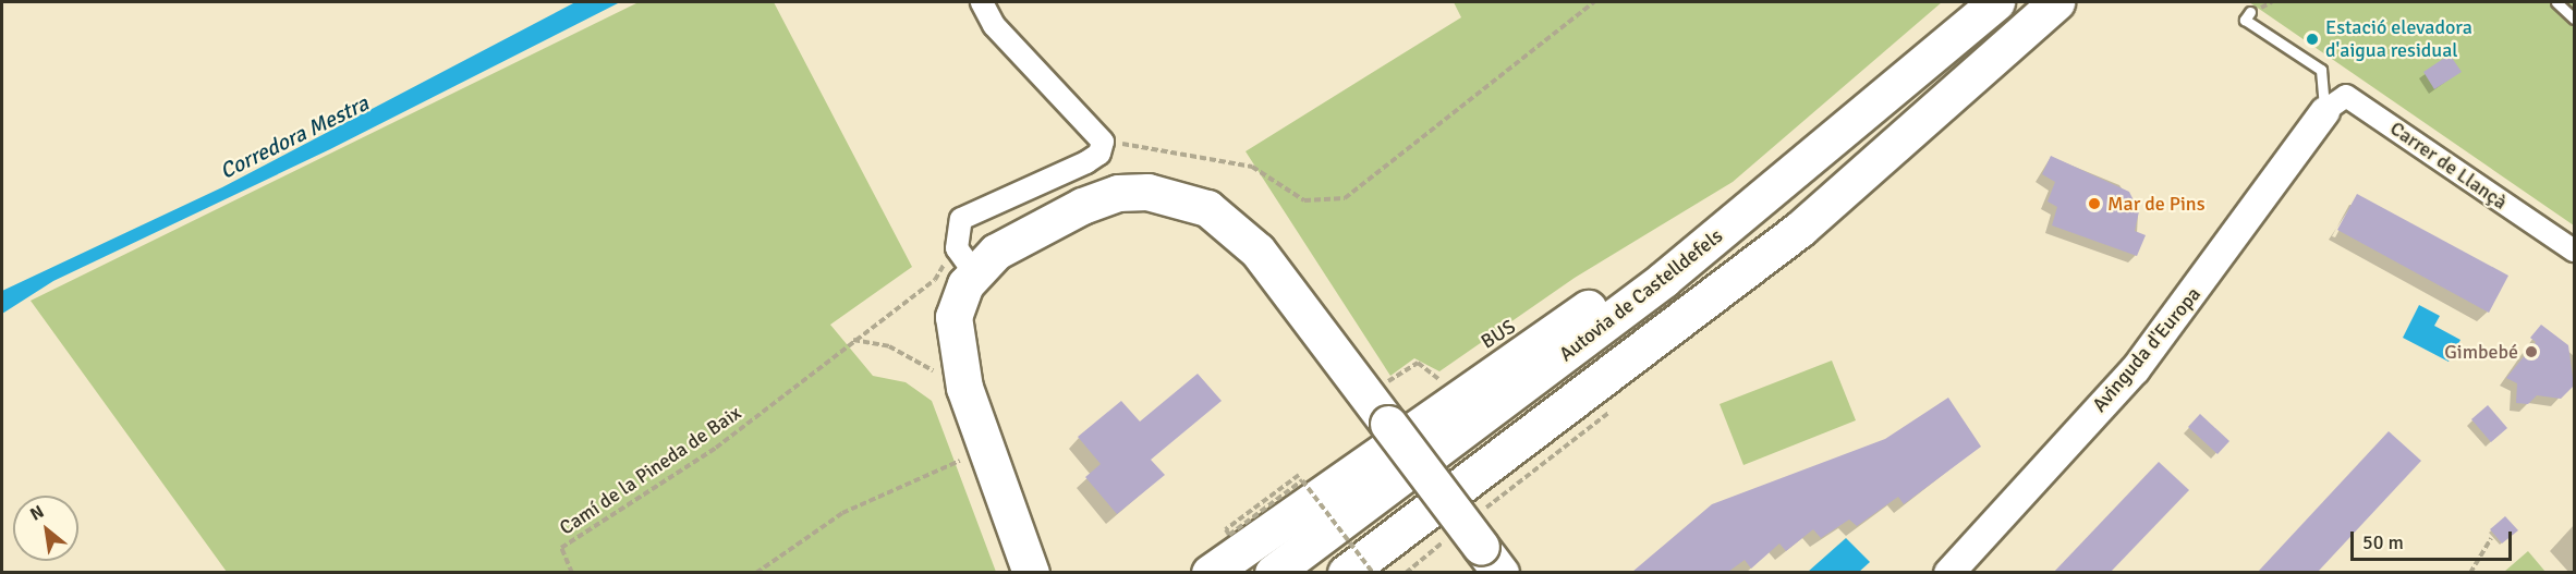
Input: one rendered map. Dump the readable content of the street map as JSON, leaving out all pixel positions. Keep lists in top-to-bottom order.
{
  "streets": {
    "highway": ["Autovia de Castelldefels"],
    "street": ["Carrer de Llançà", "Avinguda d'Europa"],
    "path": ["Camí de la Pineda de Baix"]
  },
  "crossings": [
    ["Carrer de Llançà", "Avinguda d'Europa"]
  ],
  "water": ["Corredora Mestra"],
  "places": ["Estació elevadora d'aigua residual", "Mar de Pins", "Gimbebé"],
  "scale_bar": "50 m",
  "north": "top left"
}
